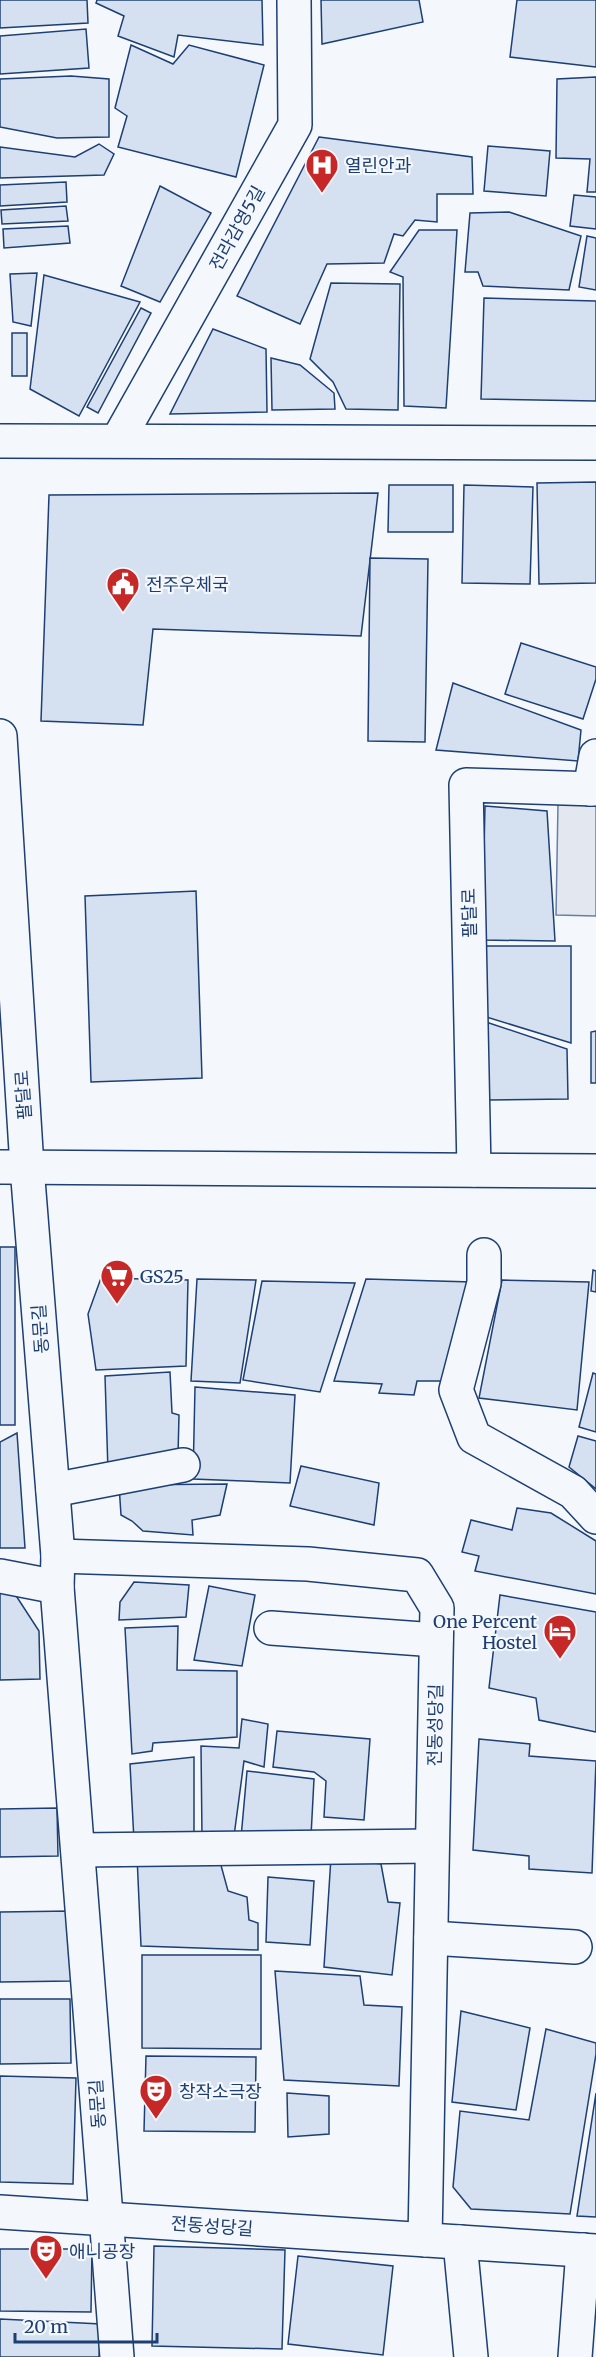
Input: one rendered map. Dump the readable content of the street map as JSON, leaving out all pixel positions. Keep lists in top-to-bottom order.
{
  "streets": {
    "street": [
      "전라감영5길",
      "팔달로",
      "동문길",
      "전동성당길"
    ]
  },
  "crossings": [
    ["팔달로", "동문길"],
    ["동문길", "전동성당길"]
  ],
  "places": {
    "hospital": ["열린안과"],
    "public building": ["전주우체국"],
    "supermarket": ["GS25"],
    "hotel": ["One Percent Hostel"],
    "theatre": ["창작소극장", "애니공장"]
  },
  "scale_bar": "20 m"
}
